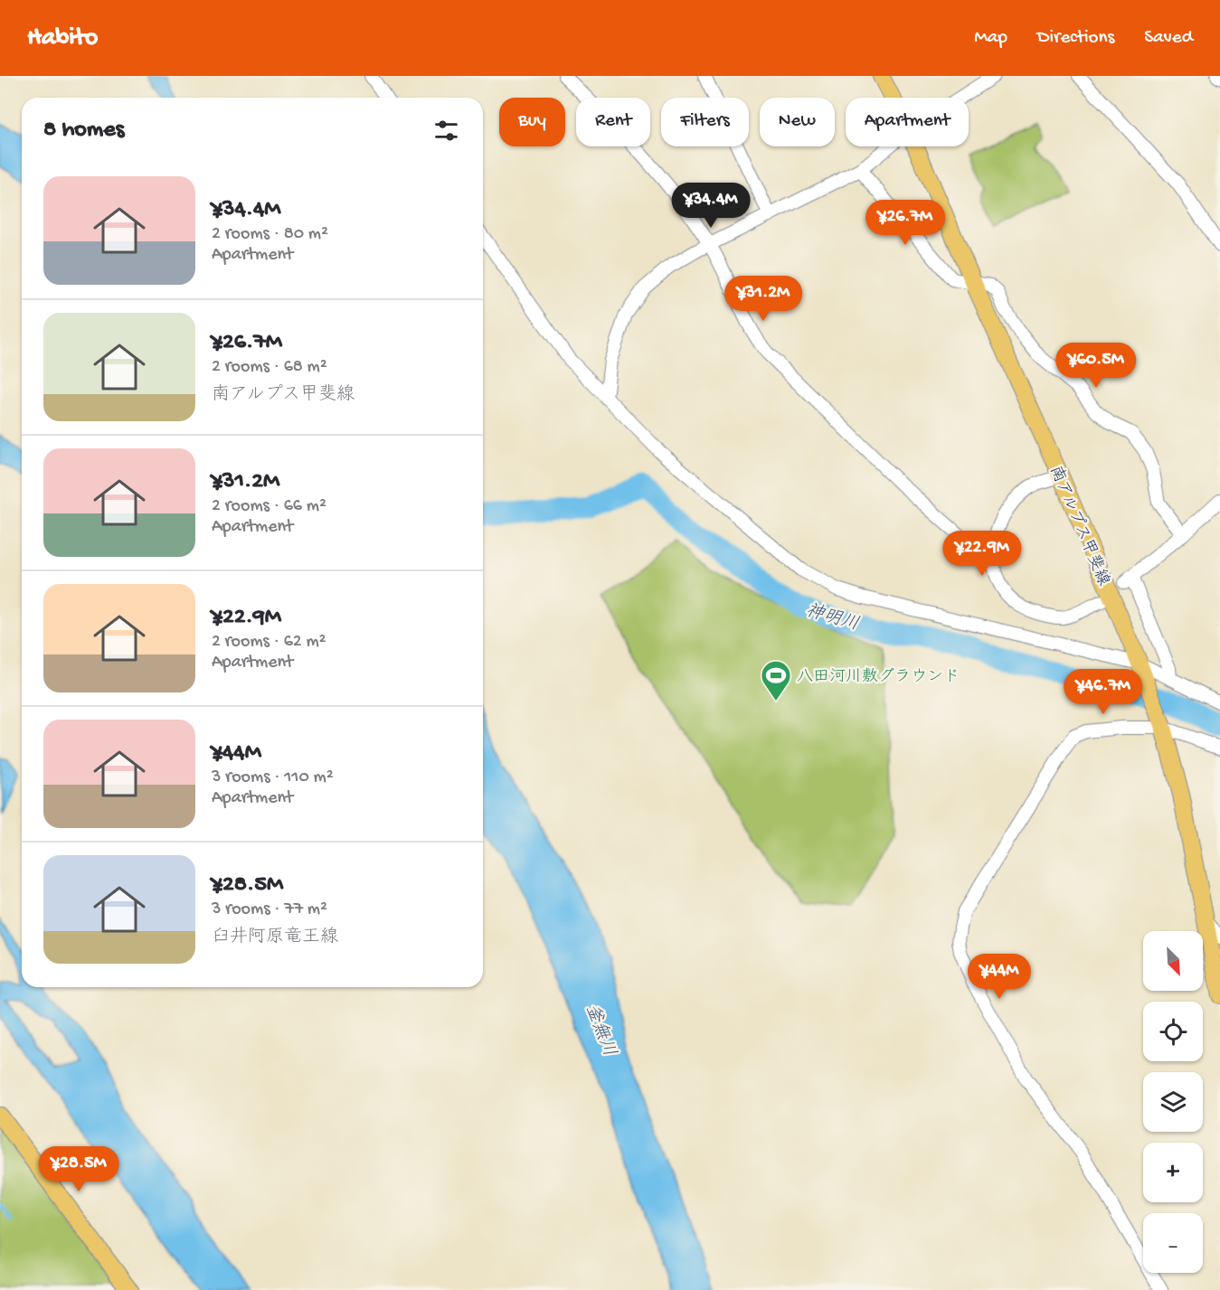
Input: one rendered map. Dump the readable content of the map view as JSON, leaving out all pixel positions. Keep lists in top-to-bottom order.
{
  "streets": {
    "main road": ["南アルプス甲斐線"]
  },
  "water": ["神明川", "釜無川"],
  "places": {
    "sports": ["八田河川敷グラウンド"]
  },
  "north": "bottom right",
  "page": {
    "header": "Habito",
    "nav": ["Map", "Directions", "Saved"],
    "chip": [
      "Buy",
      "Rent",
      "Filters",
      "New",
      "Apartment"
    ],
    "heading": "8 homes",
    "list": [
      {
        "name": "¥34.4M",
        "note": "2 rooms · 80 m² · Apartment"
      },
      {
        "name": "¥26.7M",
        "note": "2 rooms · 68 m² · 南アルプス甲斐線"
      },
      {
        "name": "¥31.2M",
        "note": "2 rooms · 66 m² · Apartment"
      },
      {
        "name": "¥22.9M",
        "note": "2 rooms · 62 m² · Apartment"
      },
      {
        "name": "¥44M",
        "note": "3 rooms · 110 m² · Apartment"
      },
      {
        "name": "¥28.5M",
        "note": "3 rooms · 77 m² · 臼井阿原竜王線"
      }
    ],
    "price": [
      "¥34.4M",
      "¥26.7M",
      "¥31.2M",
      "¥60.5M",
      "¥22.9M",
      "¥46.7M",
      "¥44M",
      "¥28.5M"
    ],
    "map_buttons": ["+", "−"]
  }
}
